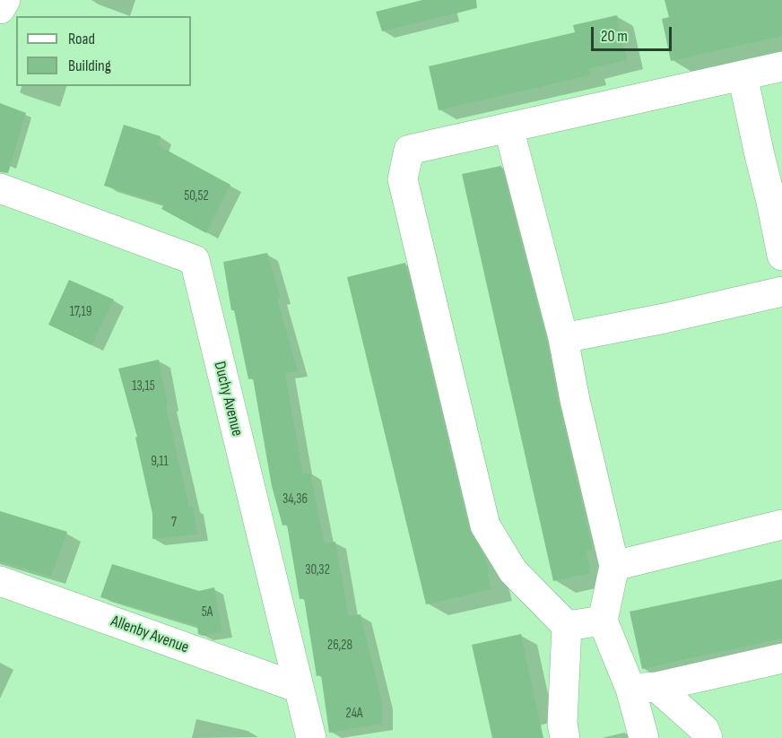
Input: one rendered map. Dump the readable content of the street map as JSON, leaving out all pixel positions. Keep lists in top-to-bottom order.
{
  "streets": {
    "street": ["Duchy Avenue", "Allenby Avenue"]
  },
  "crossings": [
    ["Duchy Avenue", "Allenby Avenue"]
  ],
  "house_numbers": [
    "50,52",
    "17,19",
    "13,15",
    "9,11",
    "34,36",
    "7",
    "30,32",
    "5A",
    "26,28",
    "24A"
  ],
  "legend": ["Road", "Building"],
  "scale_bar": "20 m"
}
